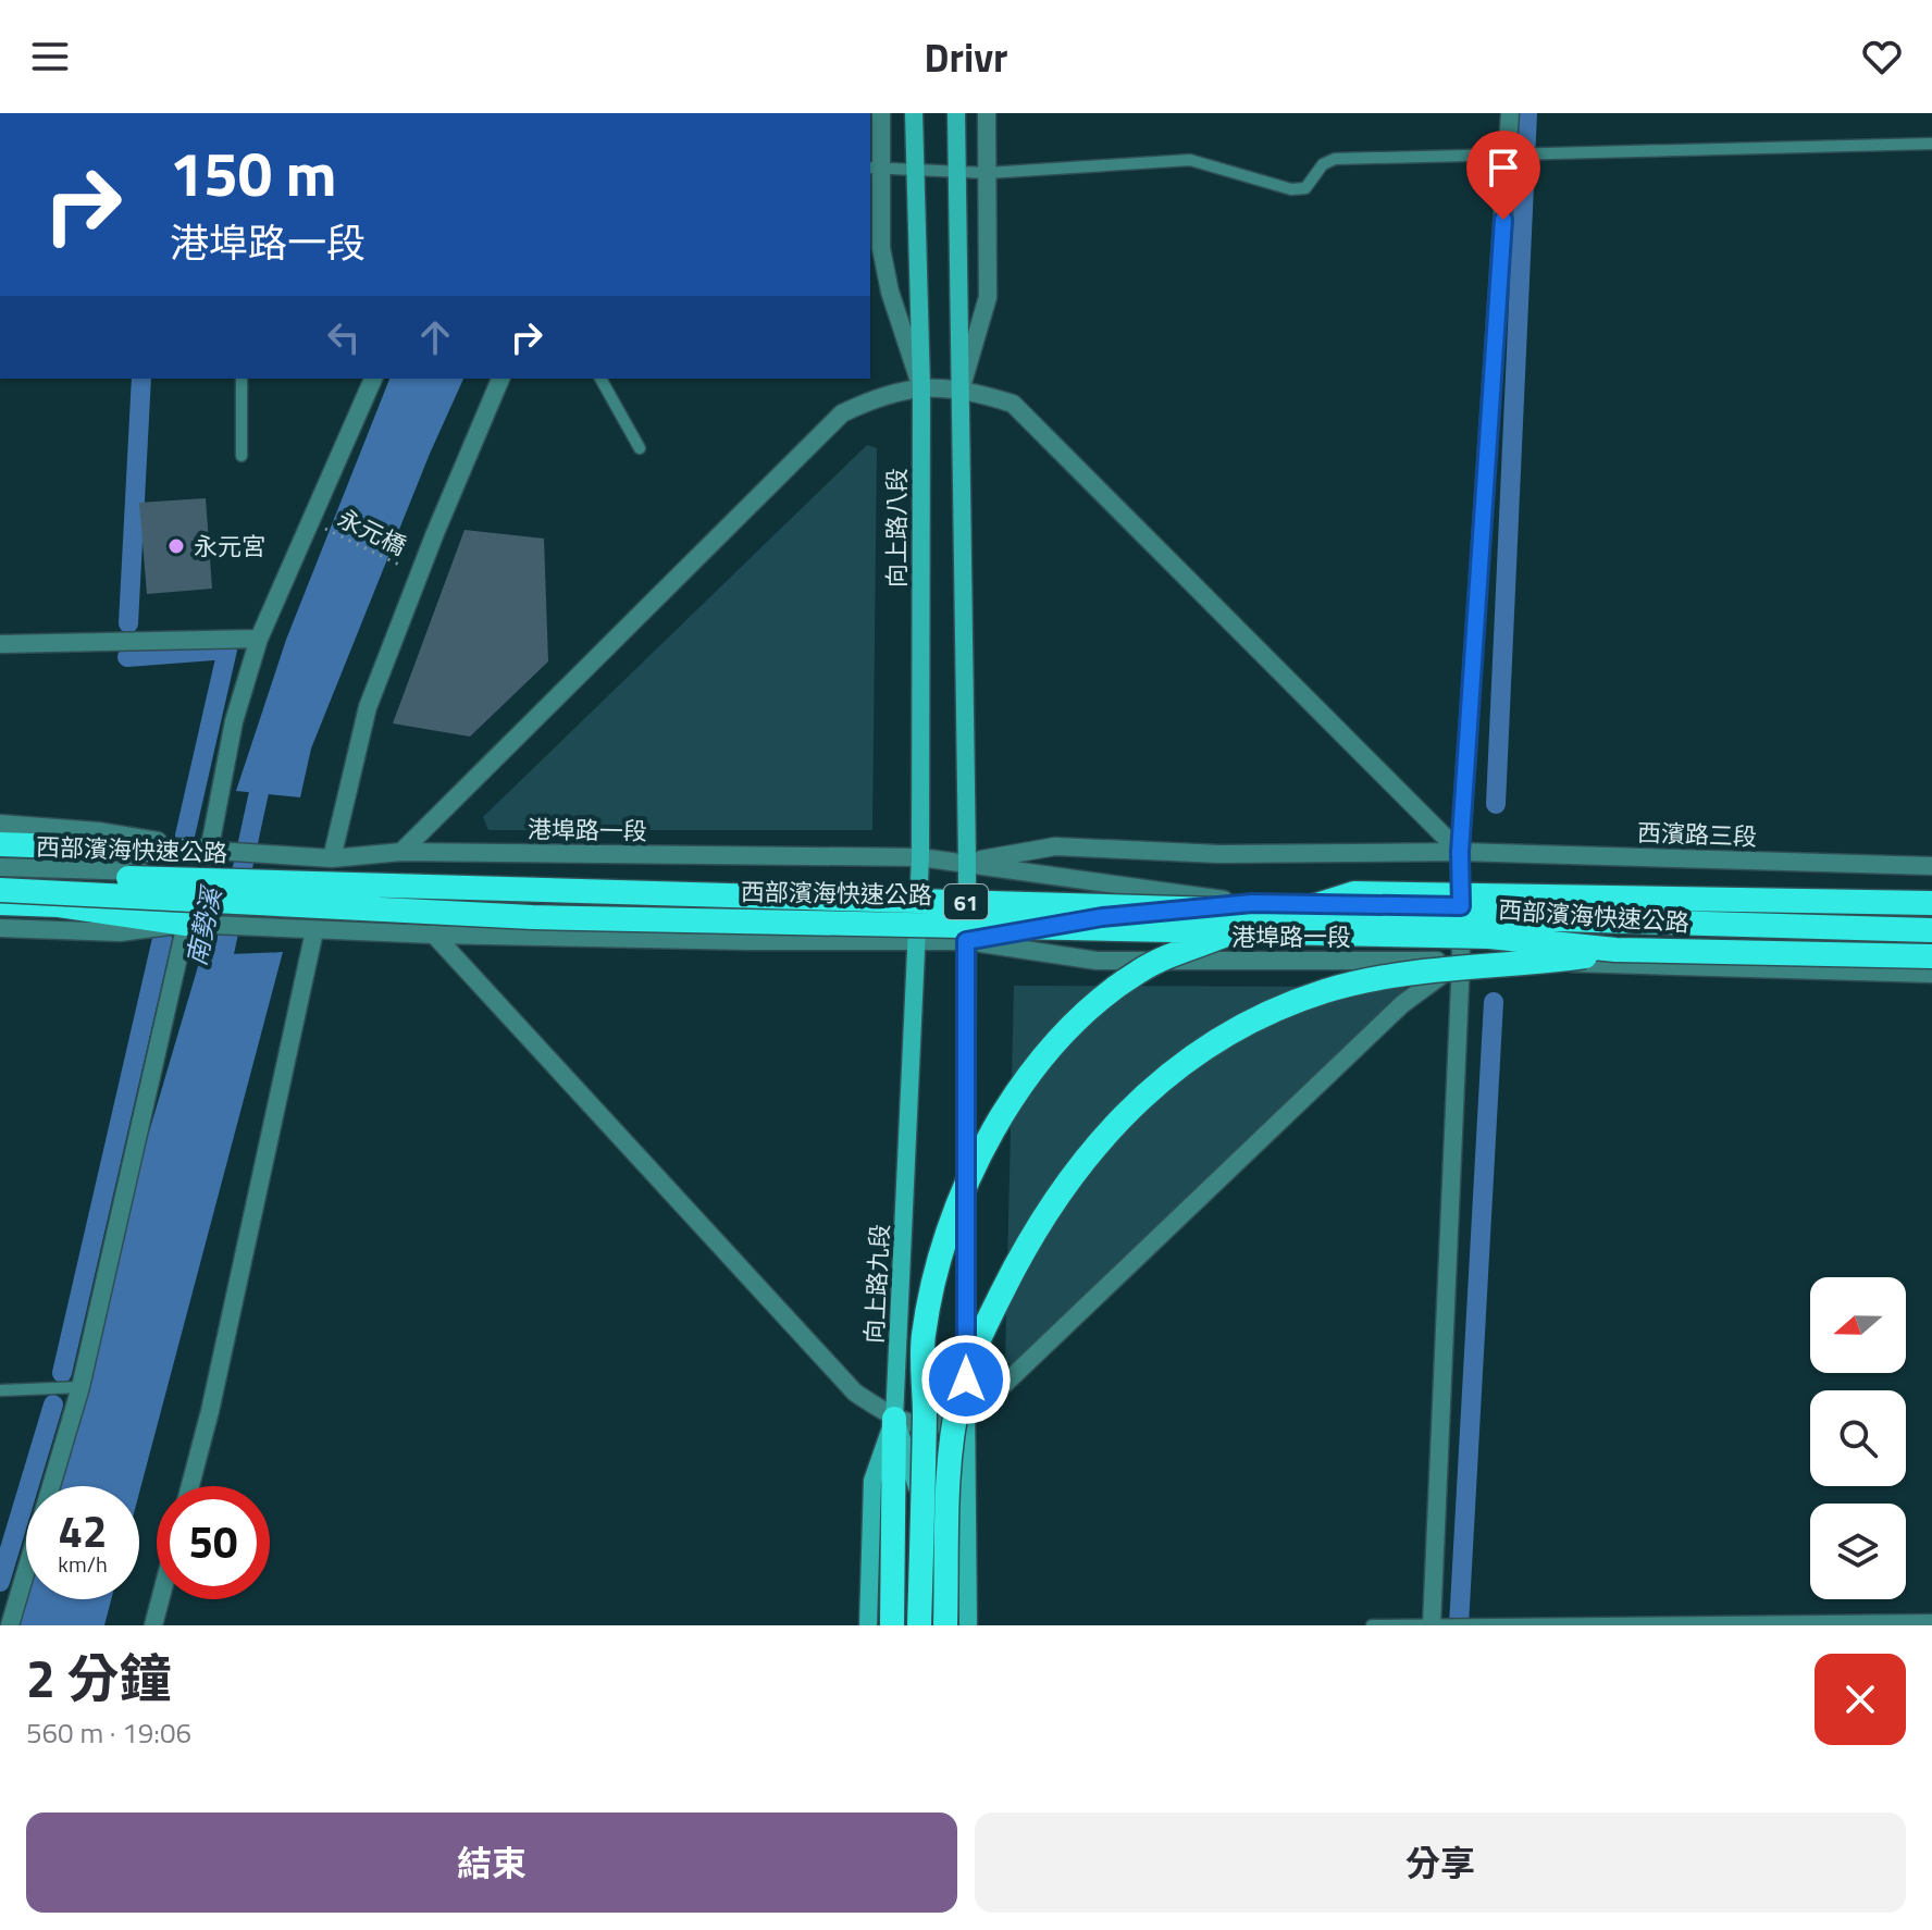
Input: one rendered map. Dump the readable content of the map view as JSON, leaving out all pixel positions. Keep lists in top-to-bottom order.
{
  "streets": {
    "highway": ["西部濱海快速公路", "61"],
    "main road": ["向上路八段", "向上路九段"],
    "street": ["港埠路一段", "西濱路三段"],
    "path": ["永元橋"]
  },
  "crossings": [
    ["向上路八段", "港埠路一段"],
    ["向上路八段", "向上路九段"],
    ["港埠路一段", "西濱路三段"],
    ["港埠路一段", "西部濱海快速公路"],
    ["港埠路一段", "向上路九段"]
  ],
  "water": ["南勢溪"],
  "places": ["永元宮"],
  "north": "left",
  "page": {
    "header": "Drivr",
    "turn": ["150 m", "港埠路一段"],
    "speed": "42 km/h",
    "limit": "50",
    "heading": ["2 分鐘", "560 m · 19:06"],
    "buttons": ["結束", "分享"]
  }
}
